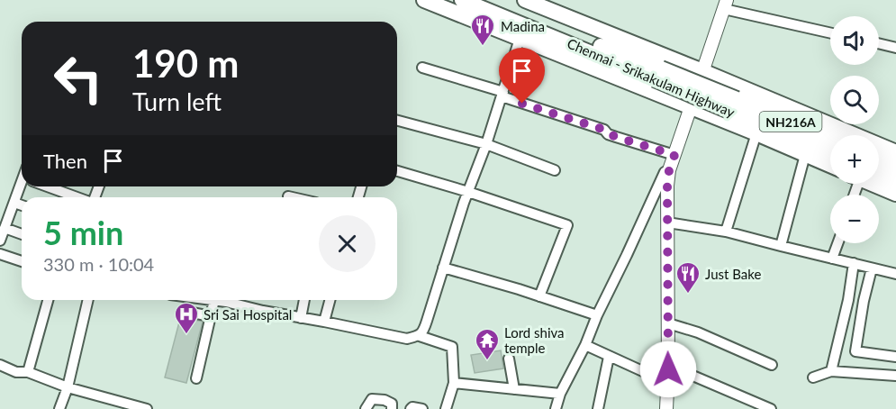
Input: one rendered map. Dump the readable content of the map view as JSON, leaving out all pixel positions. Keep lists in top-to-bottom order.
{
  "streets": {
    "highway": ["Chennai - Srikakulam Highway", "NH216A"]
  },
  "crossings": [
    ["Chennai - Srikakulam Highway", "NH216A"]
  ],
  "places": {
    "restaurant": ["Madina", "Just Bake"],
    "hospital": ["Sri Sai Hospital"],
    "temple": ["Lord shiva temple"]
  },
  "page": {
    "map_buttons": ["+", "−"],
    "turn": ["190 m", "Turn left"],
    "then": "Then",
    "heading": ["5 min", "330 m · 10:04"]
  }
}
